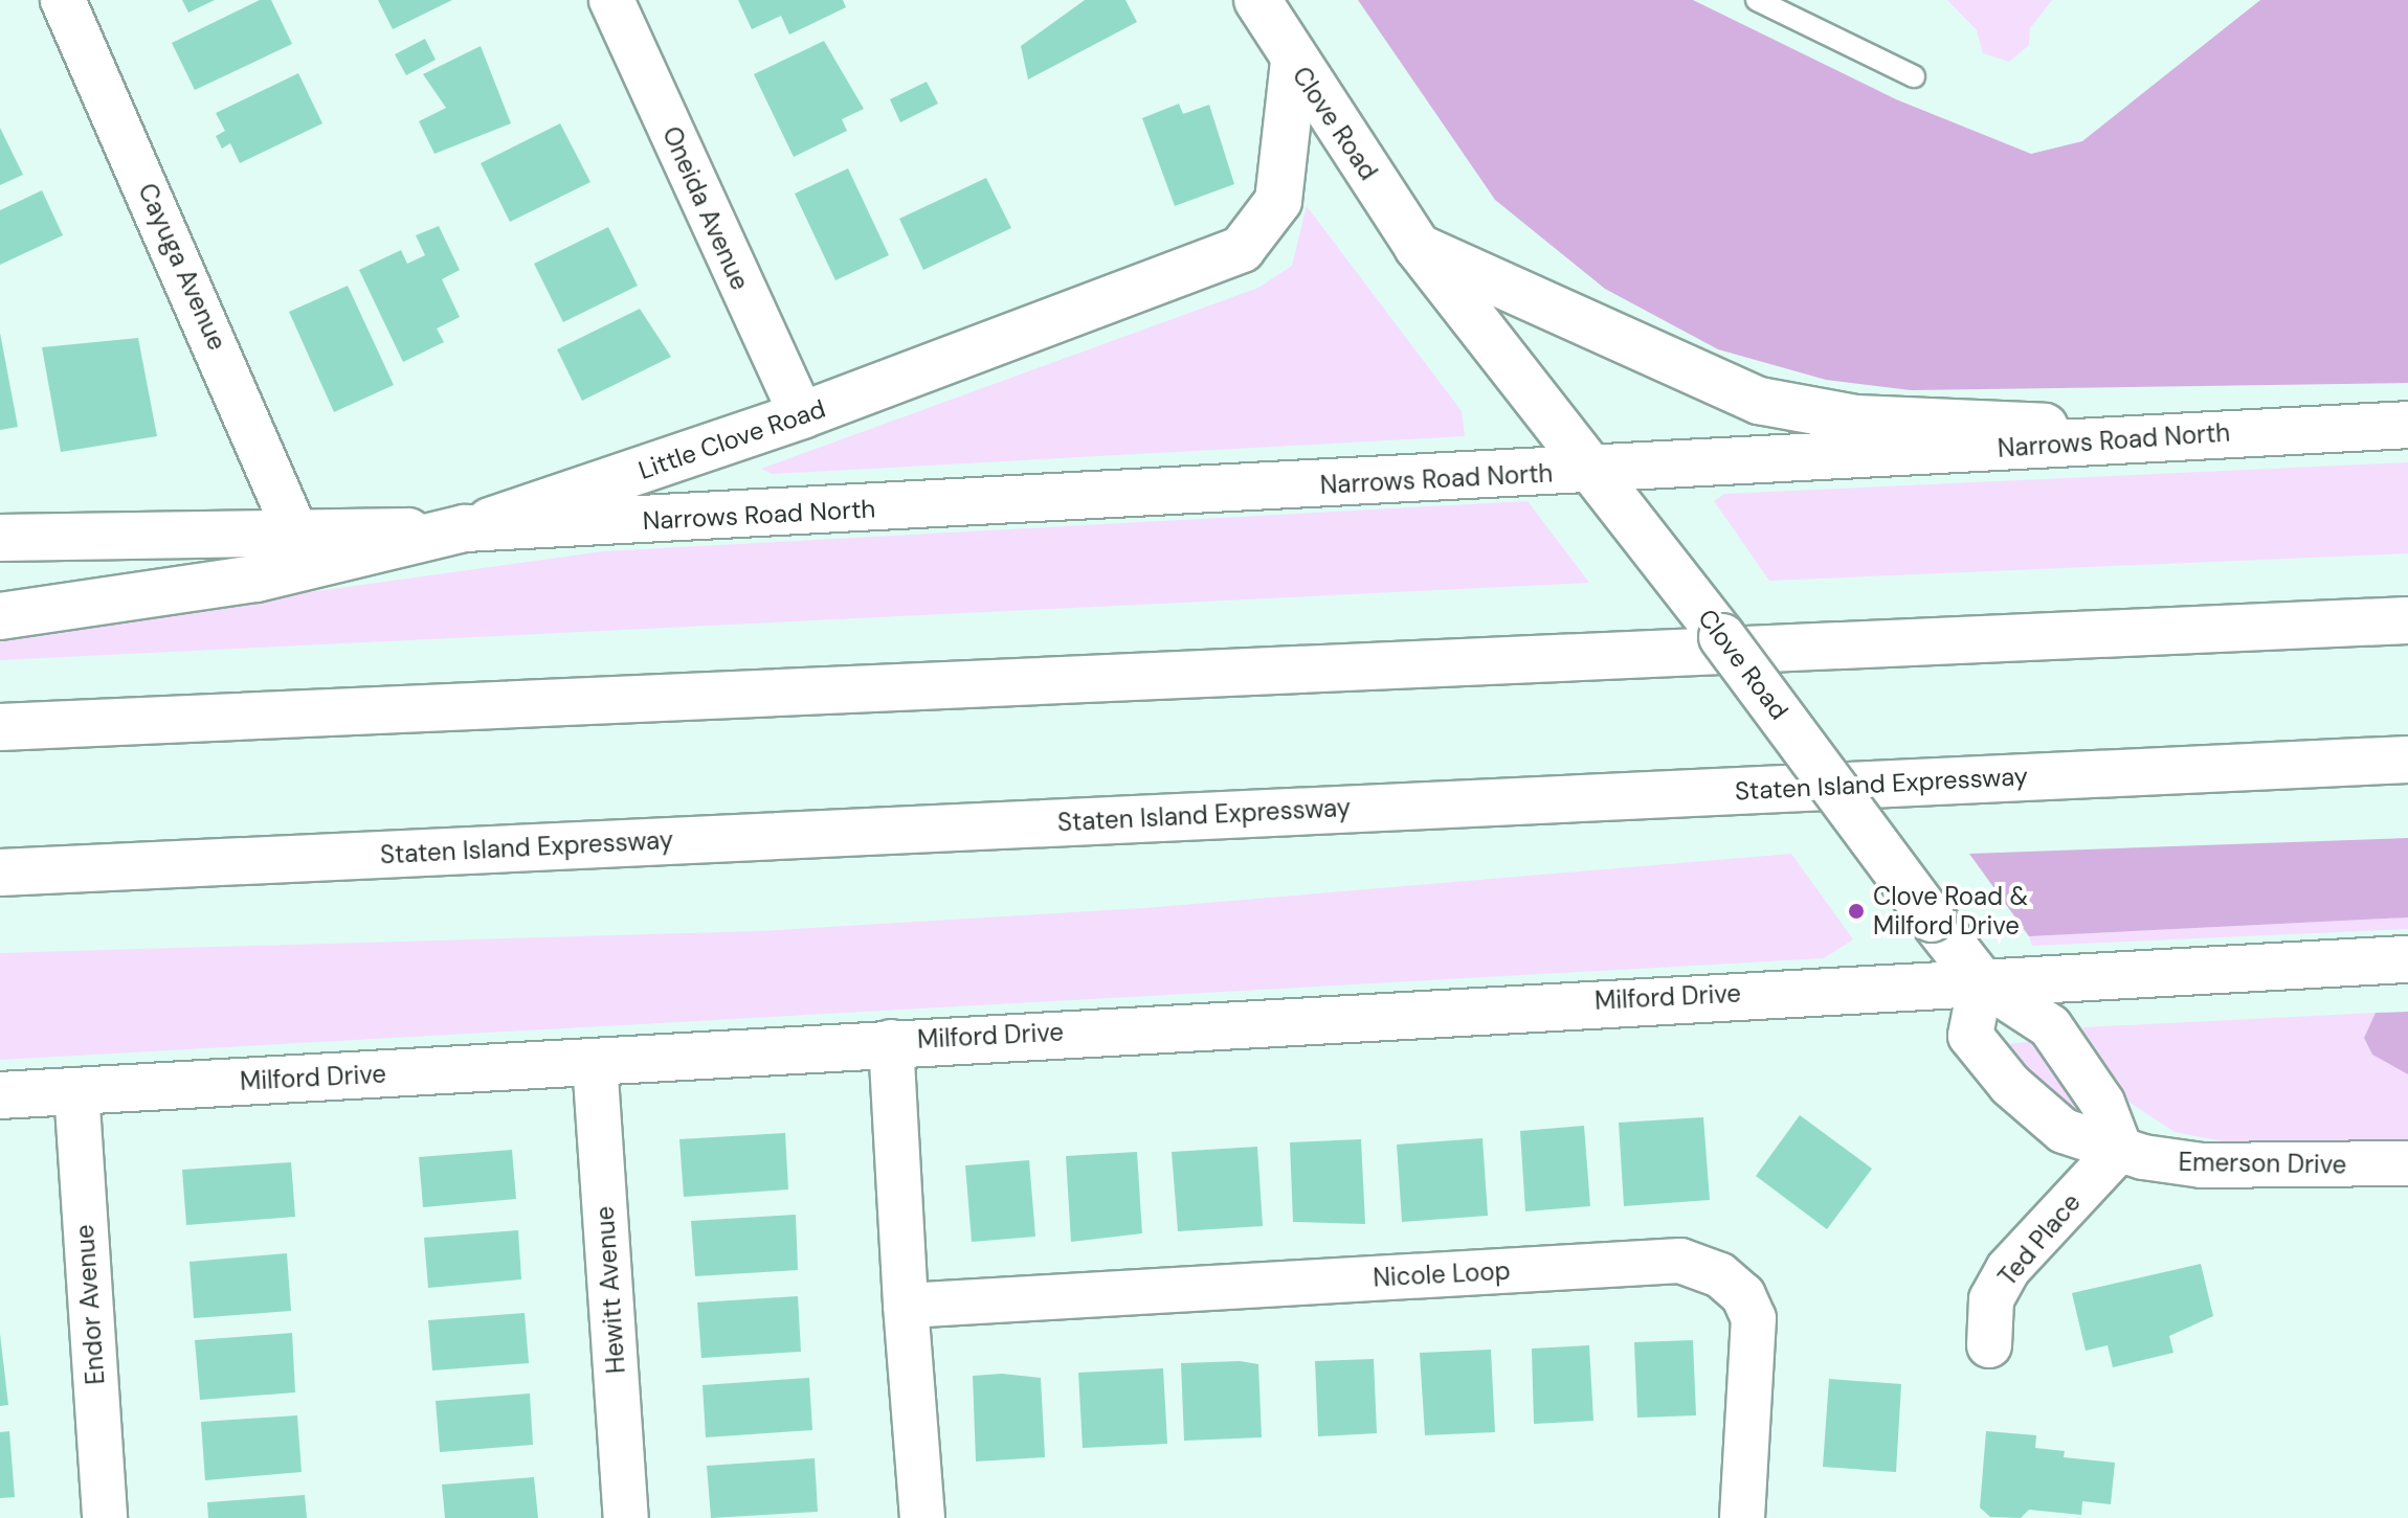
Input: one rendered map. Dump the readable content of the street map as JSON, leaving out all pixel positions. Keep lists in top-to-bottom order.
{
  "streets": {
    "main road": [
      "Clove Road",
      "Little Clove Road",
      "Narrows Road North",
      "Staten Island Expressway",
      "Milford Drive"
    ],
    "street": [
      "Oneida Avenue",
      "Cayuga Avenue",
      "Emerson Drive",
      "Ted Place",
      "Nicole Loop",
      "Hewitt Avenue",
      "Endor Avenue"
    ]
  },
  "crossings": [
    ["Clove Road", "Little Clove Road"],
    ["Clove Road", "Narrows Road North"],
    ["Clove Road", "Milford Drive"],
    ["Clove Road", "Emerson Drive"],
    ["Oneida Avenue", "Little Clove Road"],
    ["Cayuga Avenue", "Little Clove Road"],
    ["Little Clove Road", "Narrows Road North"],
    ["Milford Drive", "Emerson Drive"],
    ["Milford Drive", "Hewitt Avenue"],
    ["Milford Drive", "Endor Avenue"],
    ["Emerson Drive", "Ted Place"]
  ],
  "places": ["Clove Road & Milford Drive"]
}
